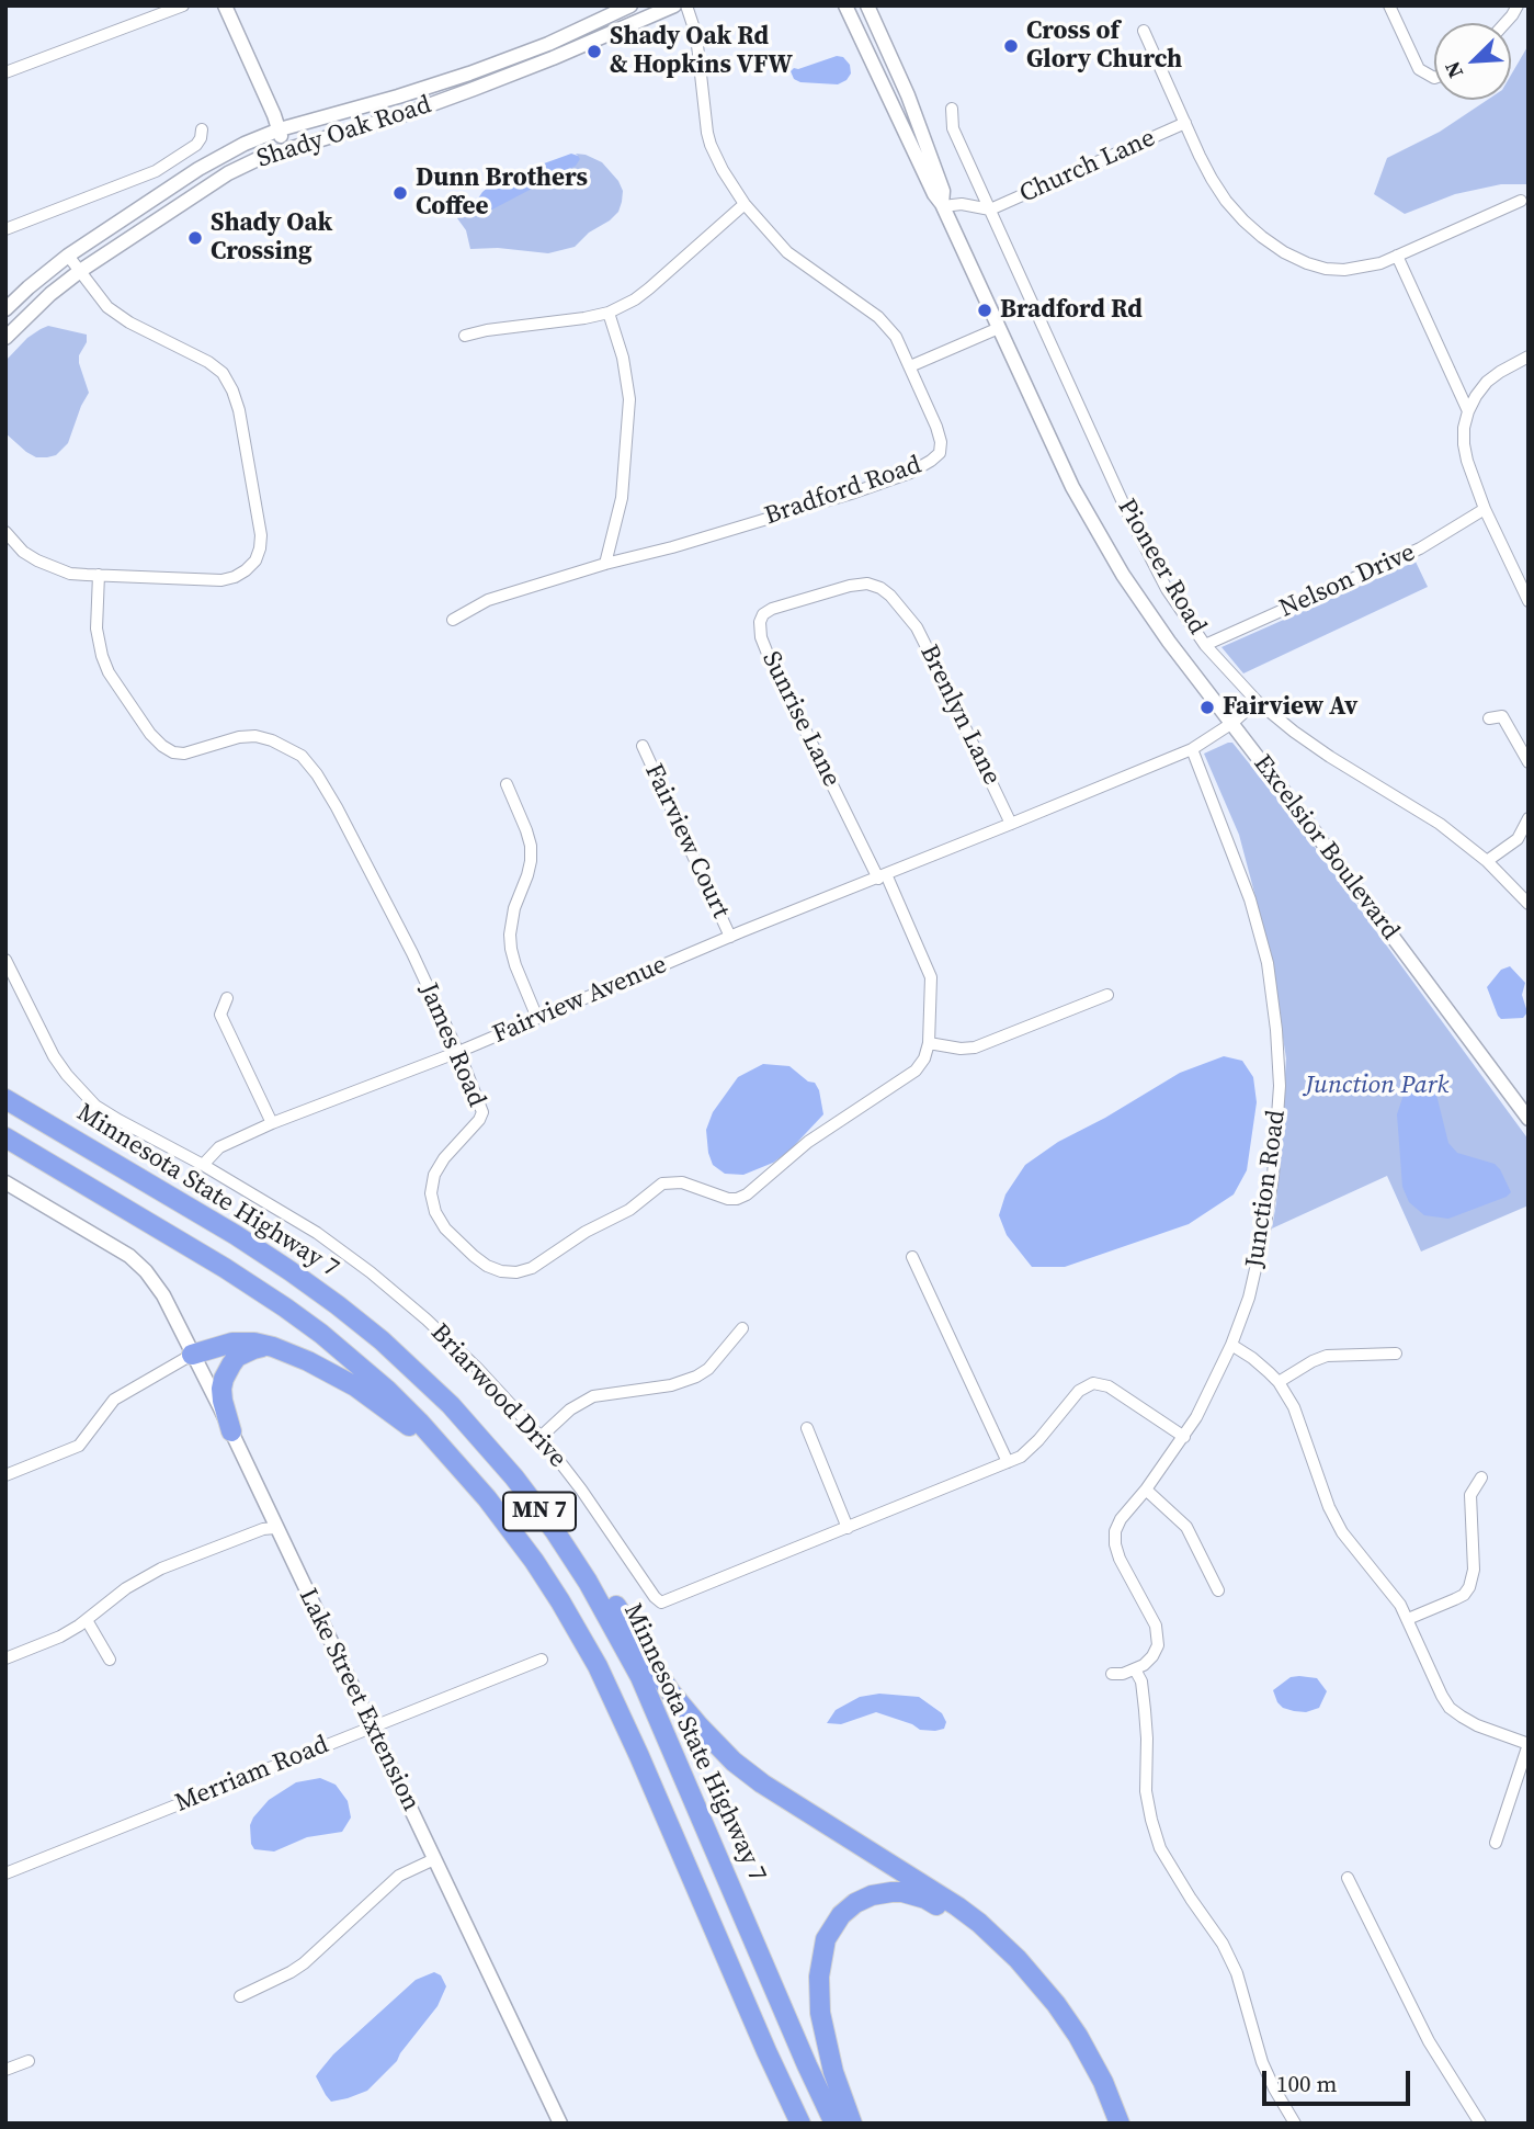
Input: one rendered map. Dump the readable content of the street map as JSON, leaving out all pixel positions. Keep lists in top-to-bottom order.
{
  "streets": {
    "highway": ["Minnesota State Highway 7", "MN 7"],
    "main road": ["Shady Oak Road", "Excelsior Boulevard", "Lake Street Extension"],
    "street": [
      "Church Lane",
      "Bradford Road",
      "Pioneer Road",
      "Nelson Drive",
      "Brenlyn Lane",
      "Sunrise Lane",
      "Fairview Court",
      "Fairview Avenue",
      "James Road",
      "Junction Road",
      "Briarwood Drive",
      "Merriam Road"
    ]
  },
  "crossings": [
    ["Church Lane", "Pioneer Road"],
    ["Pioneer Road", "Nelson Drive"],
    ["Pioneer Road", "Fairview Avenue"],
    ["Brenlyn Lane", "Sunrise Lane"],
    ["Brenlyn Lane", "Fairview Avenue"],
    ["Sunrise Lane", "Fairview Avenue"],
    ["Sunrise Lane", "James Road"],
    ["Fairview Court", "Fairview Avenue"],
    ["Excelsior Boulevard", "Fairview Avenue"],
    ["Fairview Avenue", "James Road"],
    ["Fairview Avenue", "Junction Road"],
    ["Fairview Avenue", "Briarwood Drive"],
    ["Junction Road", "Briarwood Drive"],
    ["Lake Street Extension", "Merriam Road"]
  ],
  "parks": ["Junction Park"],
  "places": [
    "Cross of Glory Church",
    "Shady Oak Rd & Hopkins VFW",
    "Dunn Brothers Coffee",
    "Shady Oak Crossing",
    "Bradford Rd",
    "Fairview Av"
  ],
  "scale_bar": "100 m",
  "north": "bottom left"
}
